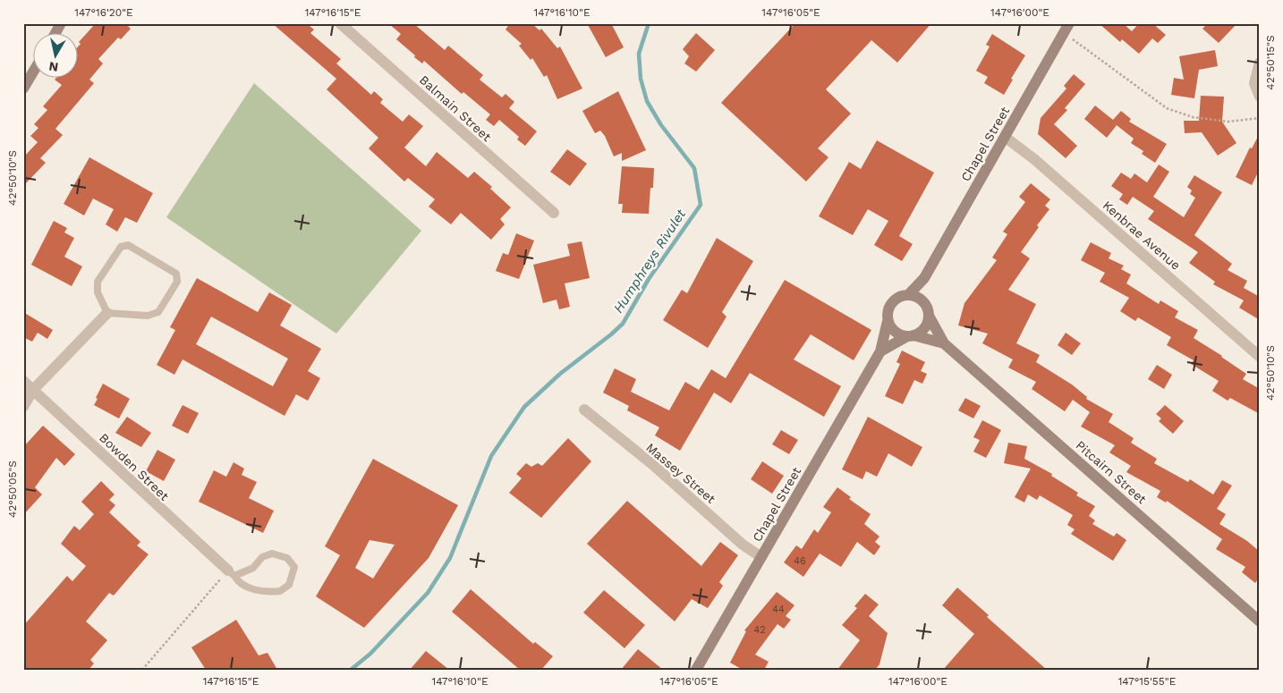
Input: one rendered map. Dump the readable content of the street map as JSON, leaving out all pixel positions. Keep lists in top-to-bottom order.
{
  "streets": {
    "street": [
      "Balmain Street",
      "Chapel Street",
      "Kenbrae Avenue",
      "Bowden Street",
      "Pitcairn Street",
      "Massey Street"
    ]
  },
  "crossings": [
    ["Chapel Street", "Kenbrae Avenue"],
    ["Chapel Street", "Pitcairn Street"],
    ["Chapel Street", "Massey Street"]
  ],
  "water": ["Humphreys Rivulet"],
  "house_numbers": ["46", "44", "42"],
  "north": "bottom",
  "coordinates": [
    "147°16'20\"E",
    "147°16'15\"E",
    "147°16'10\"E",
    "147°16'05\"E",
    "147°16'00\"E",
    "42°50'15\"S",
    "42°50'10\"S",
    "42°50'05\"S",
    "147°15'55\"E"
  ]
}
